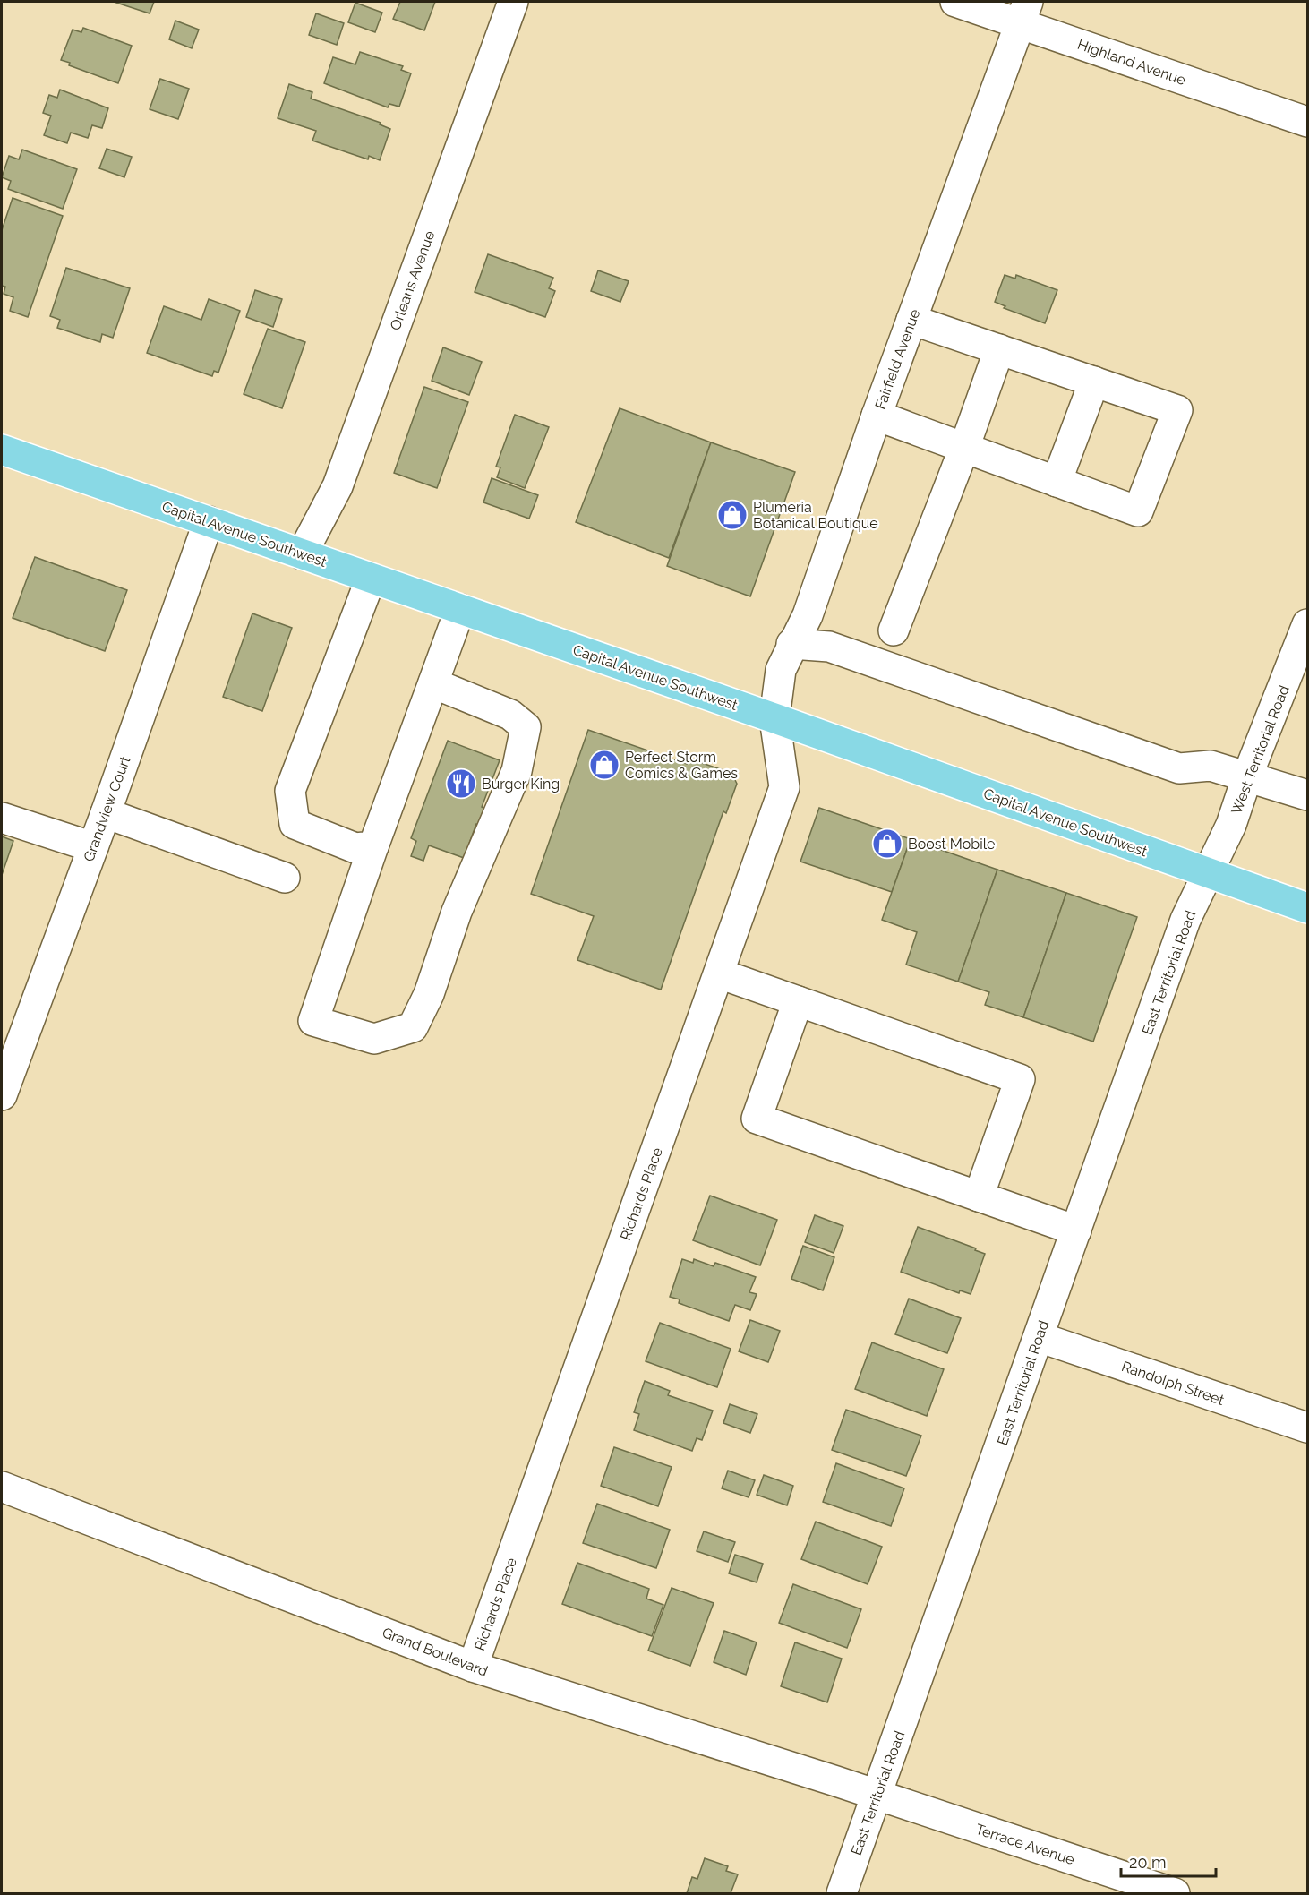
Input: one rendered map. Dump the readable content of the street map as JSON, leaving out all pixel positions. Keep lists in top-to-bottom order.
{
  "streets": {
    "main road": ["Capital Avenue Southwest"],
    "street": [
      "Highland Avenue",
      "Orleans Avenue",
      "Fairfield Avenue",
      "West Territorial Road",
      "Grandview Court",
      "East Territorial Road",
      "Richards Place",
      "Randolph Street",
      "Grand Boulevard",
      "Terrace Avenue"
    ]
  },
  "crossings": [
    ["Highland Avenue", "Fairfield Avenue"],
    ["Orleans Avenue", "Capital Avenue Southwest"],
    ["Fairfield Avenue", "Capital Avenue Southwest"],
    ["Fairfield Avenue", "Richards Place"],
    ["Capital Avenue Southwest", "West Territorial Road"],
    ["Capital Avenue Southwest", "Grandview Court"],
    ["Capital Avenue Southwest", "East Territorial Road"],
    ["Capital Avenue Southwest", "Richards Place"],
    ["West Territorial Road", "East Territorial Road"],
    ["East Territorial Road", "Randolph Street"],
    ["East Territorial Road", "Grand Boulevard"],
    ["East Territorial Road", "Terrace Avenue"],
    ["Richards Place", "Grand Boulevard"],
    ["Grand Boulevard", "Terrace Avenue"]
  ],
  "places": {
    "shop": ["Plumeria Botanical Boutique", "Perfect Storm Comics & Games", "Boost Mobile"],
    "restaurant": ["Burger King"]
  },
  "scale_bar": "20 m"
}
